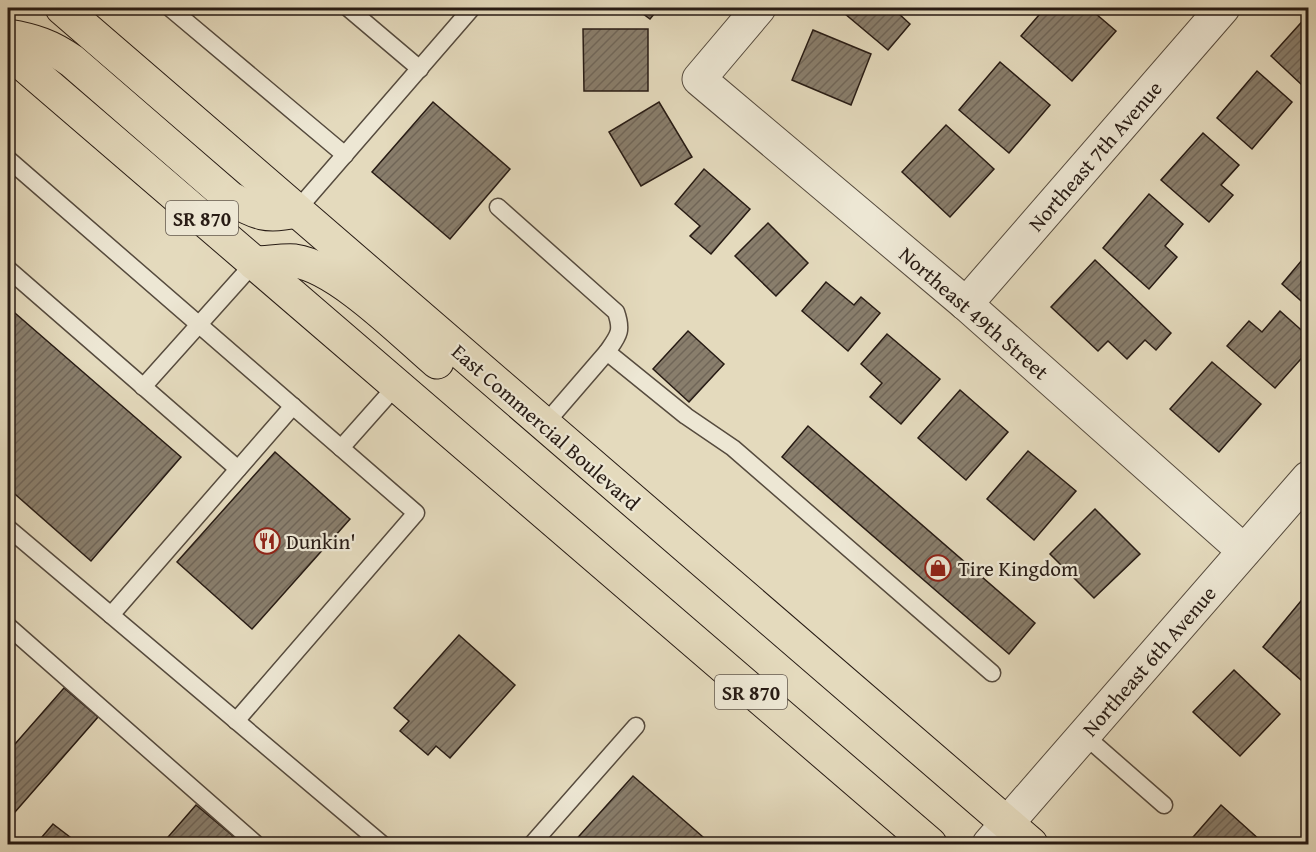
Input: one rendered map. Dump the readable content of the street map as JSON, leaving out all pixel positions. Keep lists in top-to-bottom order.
{
  "streets": {
    "main road": ["SR 870", "East Commercial Boulevard"],
    "street": ["Northeast 7th Avenue", "Northeast 49th Street", "Northeast 6th Avenue"]
  },
  "crossings": [
    ["Northeast 7th Avenue", "Northeast 49th Street"],
    ["Northeast 49th Street", "Northeast 6th Avenue"],
    ["East Commercial Boulevard", "Northeast 6th Avenue"]
  ],
  "places": {
    "restaurant": ["Dunkin'"],
    "shop": ["Tire Kingdom"]
  }
}
